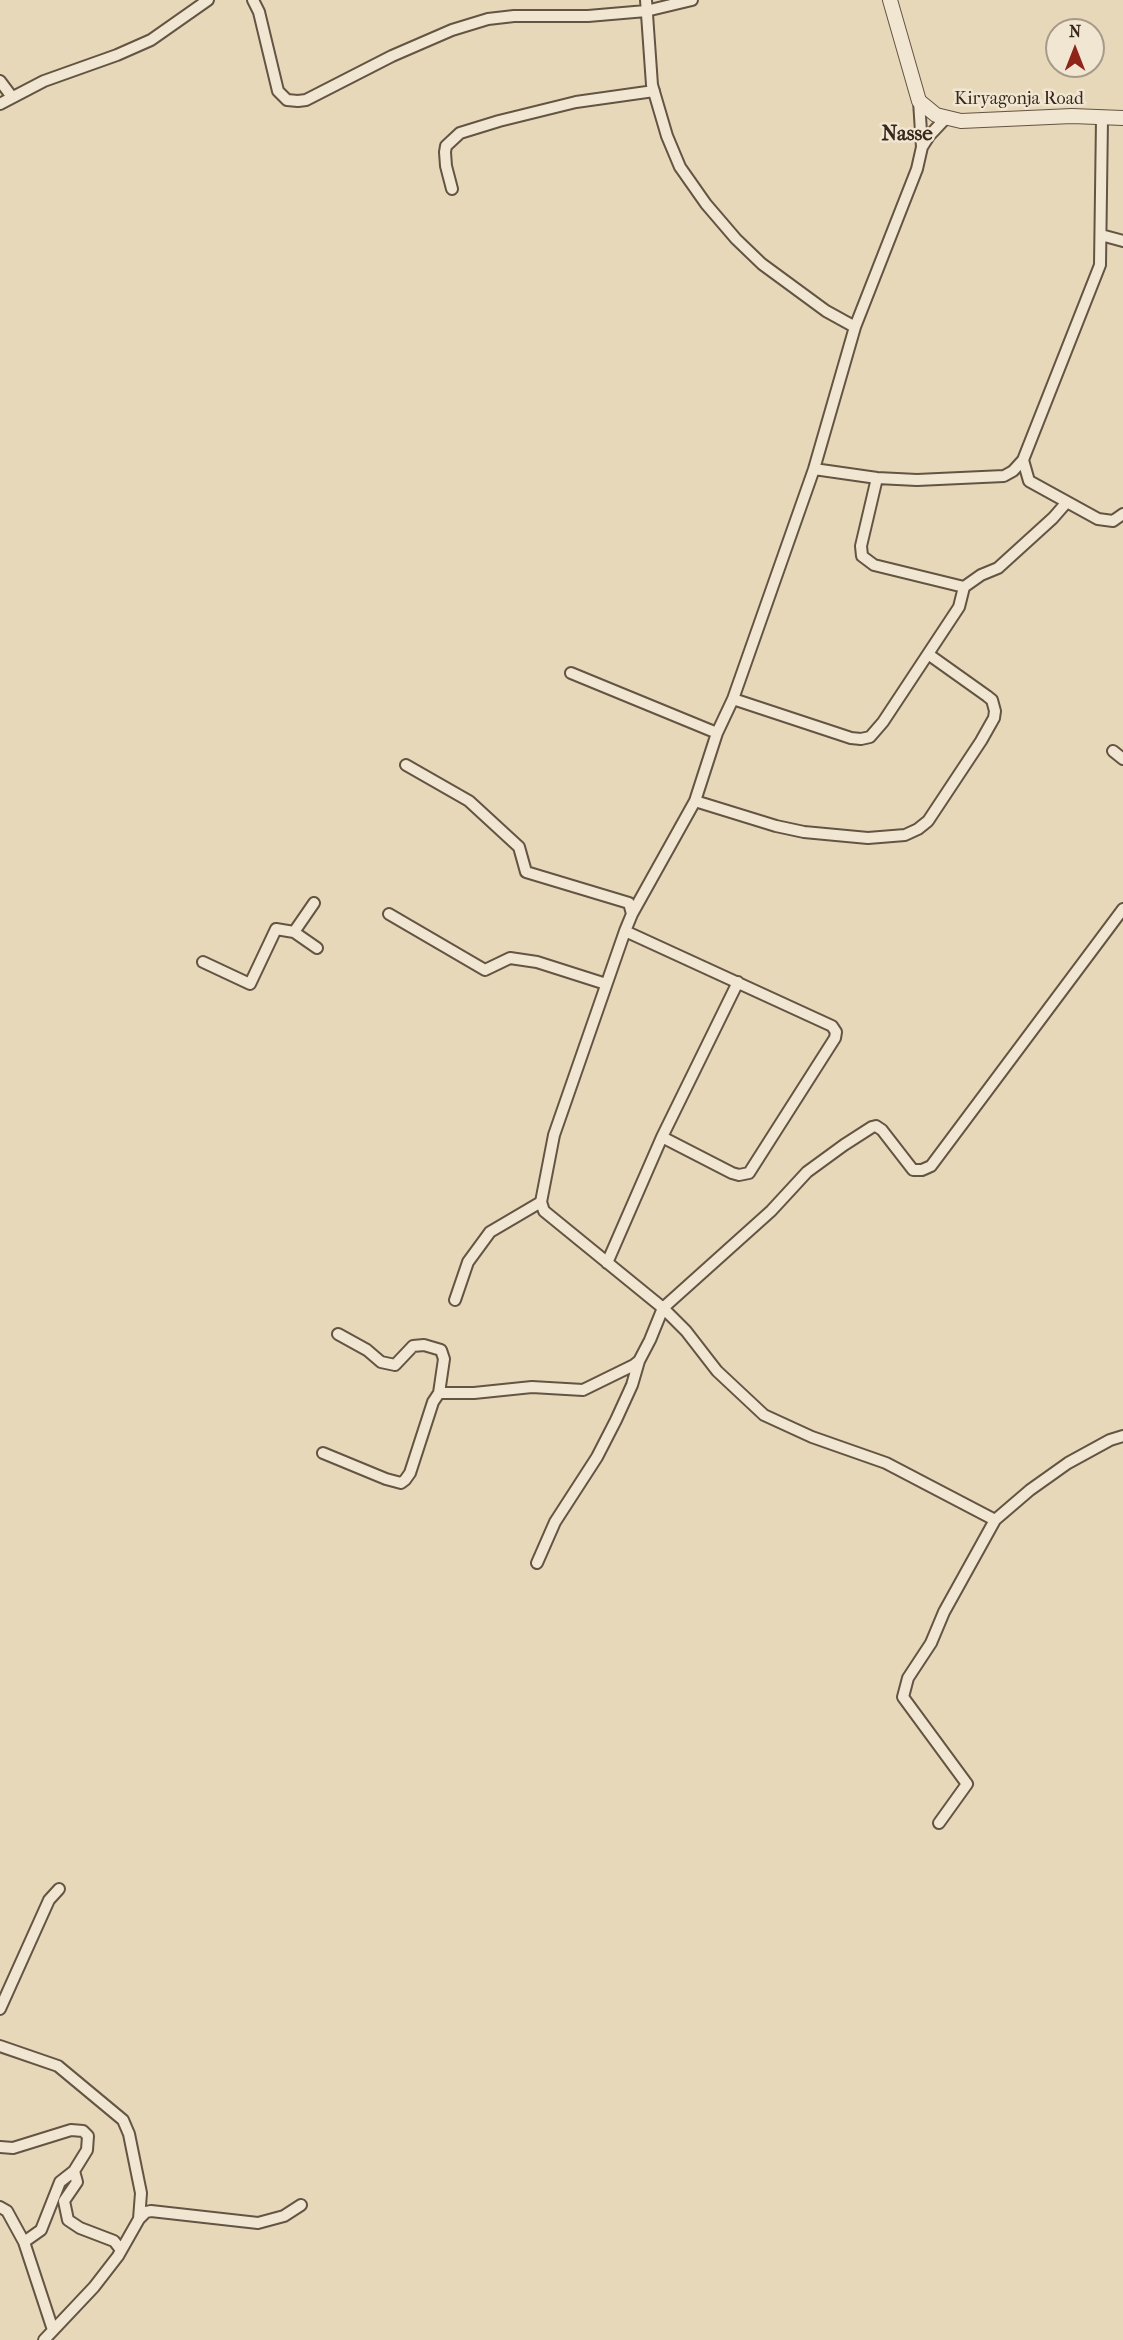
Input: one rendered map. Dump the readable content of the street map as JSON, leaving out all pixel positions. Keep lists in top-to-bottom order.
{
  "streets": {
    "street": ["Kiryagonja Road"]
  },
  "districts": ["Nasse"],
  "north": "top"
}
